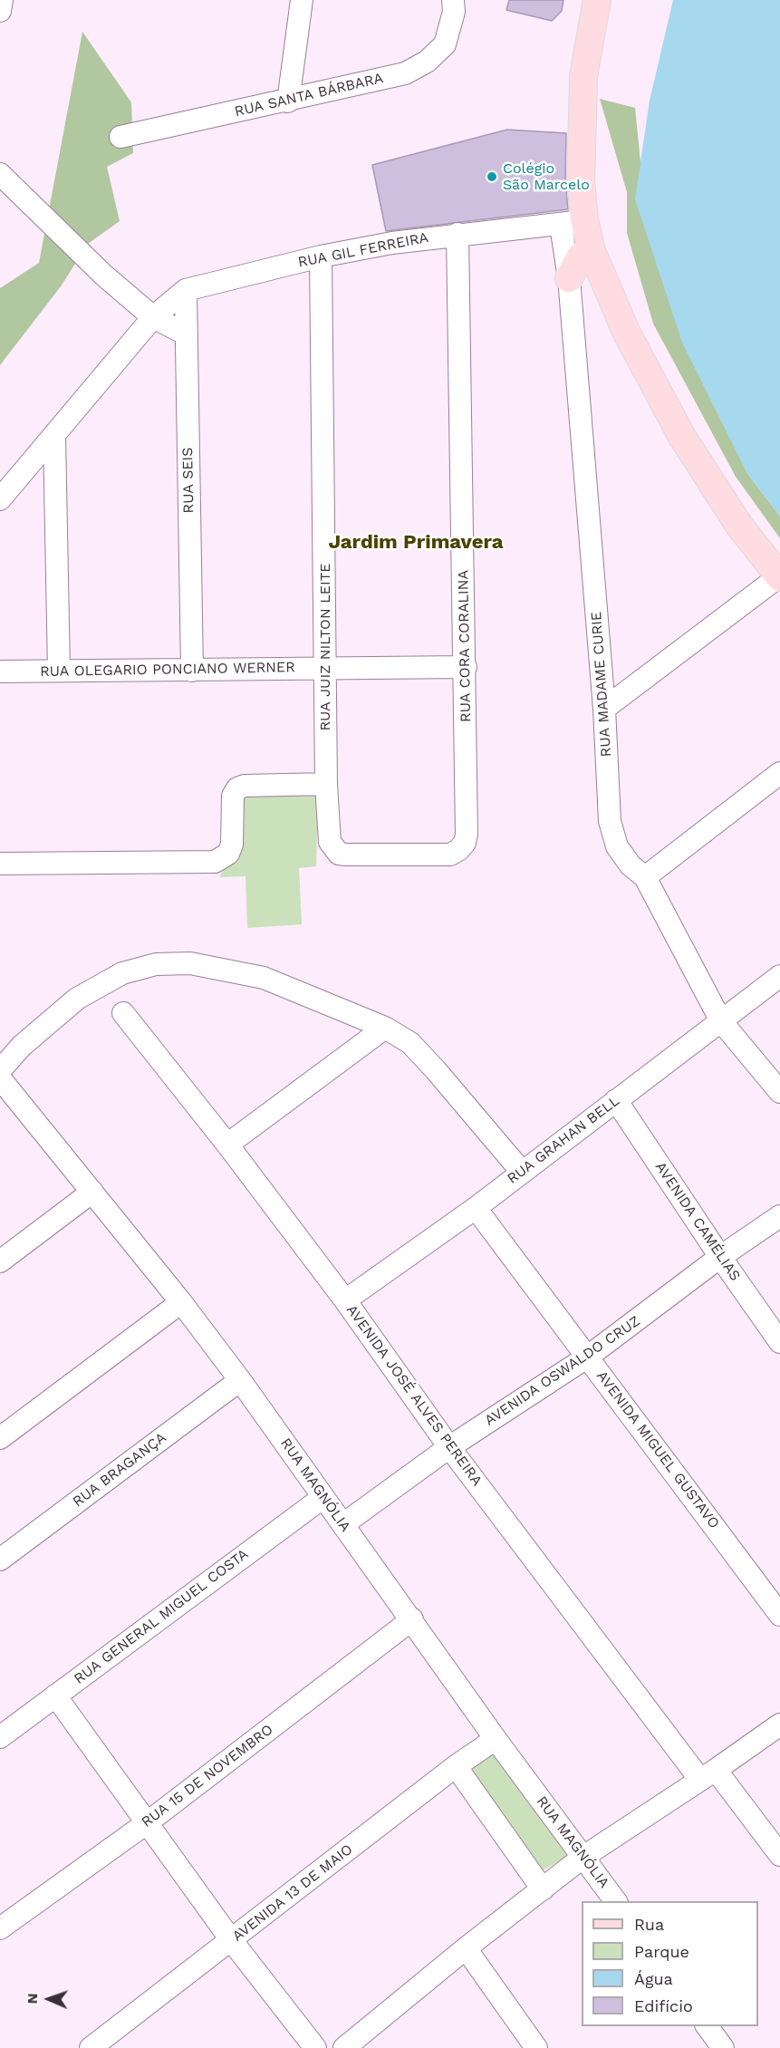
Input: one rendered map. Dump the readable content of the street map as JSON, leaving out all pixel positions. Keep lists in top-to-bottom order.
{
  "streets": {
    "street": [
      "RUA SANTA BÁRBARA",
      "RUA GIL FERREIRA",
      "RUA SEIS",
      "RUA CORA CORALINA",
      "RUA JUIZ NILTON LEITE",
      "RUA OLEGARIO PONCIANO WERNER",
      "RUA MADAME CURIE",
      "RUA GRAHAN BELL",
      "AVENIDA CAMÉLIAS",
      "AVENIDA OSWALDO CRUZ",
      "AVENIDA JOSÉ ALVES PEREIRA",
      "AVENIDA MIGUEL GUSTAVO",
      "RUA BRAGANÇA",
      "RUA MAGNÓLIA",
      "RUA GENERAL MIGUEL COSTA",
      "RUA 15 DE NOVEMBRO",
      "AVENIDA 13 DE MAIO"
    ]
  },
  "crossings": [
    ["RUA GIL FERREIRA", "RUA SEIS"],
    ["RUA GIL FERREIRA", "RUA CORA CORALINA"],
    ["RUA GIL FERREIRA", "RUA JUIZ NILTON LEITE"],
    ["RUA GIL FERREIRA", "RUA MADAME CURIE"],
    ["RUA SEIS", "RUA OLEGARIO PONCIANO WERNER"],
    ["RUA CORA CORALINA", "RUA JUIZ NILTON LEITE"],
    ["RUA CORA CORALINA", "RUA OLEGARIO PONCIANO WERNER"],
    ["RUA JUIZ NILTON LEITE", "RUA OLEGARIO PONCIANO WERNER"],
    ["RUA MADAME CURIE", "RUA GRAHAN BELL"],
    ["RUA GRAHAN BELL", "AVENIDA CAMÉLIAS"],
    ["RUA GRAHAN BELL", "AVENIDA JOSÉ ALVES PEREIRA"],
    ["RUA GRAHAN BELL", "AVENIDA MIGUEL GUSTAVO"],
    ["AVENIDA CAMÉLIAS", "AVENIDA OSWALDO CRUZ"],
    ["AVENIDA OSWALDO CRUZ", "AVENIDA JOSÉ ALVES PEREIRA"],
    ["AVENIDA OSWALDO CRUZ", "AVENIDA MIGUEL GUSTAVO"],
    ["AVENIDA OSWALDO CRUZ", "RUA MAGNÓLIA"],
    ["RUA BRAGANÇA", "RUA MAGNÓLIA"],
    ["RUA MAGNÓLIA", "RUA GENERAL MIGUEL COSTA"],
    ["RUA MAGNÓLIA", "RUA 15 DE NOVEMBRO"],
    ["RUA MAGNÓLIA", "AVENIDA 13 DE MAIO"]
  ],
  "districts": ["Jardim Primavera"],
  "places": ["Colégio São Marcelo"],
  "legend": [
    "Rua",
    "Parque",
    "Água",
    "Edifício"
  ],
  "north": "left"
}
